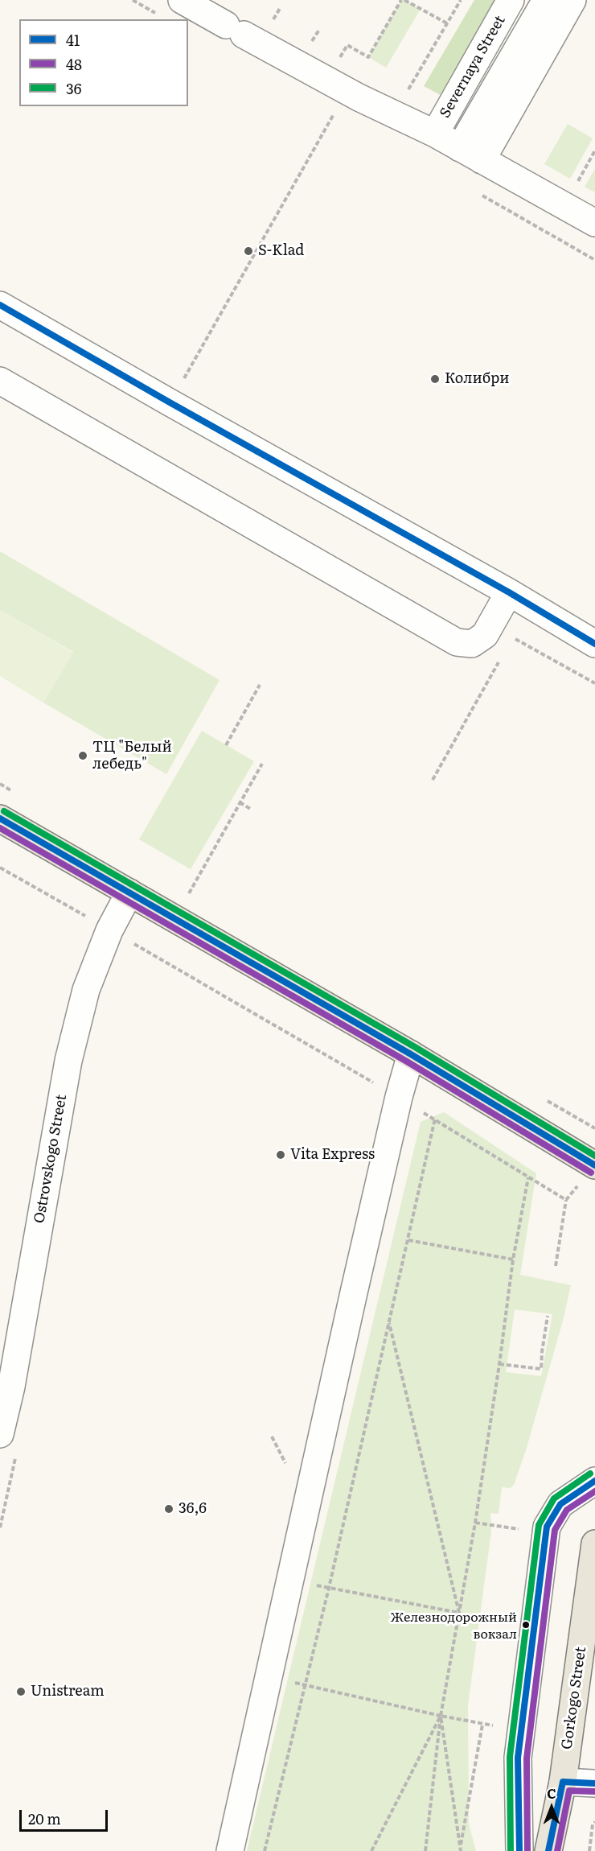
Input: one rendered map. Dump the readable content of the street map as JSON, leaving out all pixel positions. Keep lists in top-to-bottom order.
{
  "streets": {
    "main road": ["Gorkogo Street"],
    "street": ["Severnaya Street", "Ostrovskogo Street"]
  },
  "places": [
    "S-Klad",
    "Колибри",
    "ТЦ \"Белый лебедь\"",
    "Vita Express",
    "36,6",
    "Железнодорожный вокзал",
    "Unistream"
  ],
  "lines": ["transit line 41", "transit line 36", "transit line 48"],
  "legend": ["41", "48", "36"],
  "scale_bar": "20 m",
  "north": "top"
}
